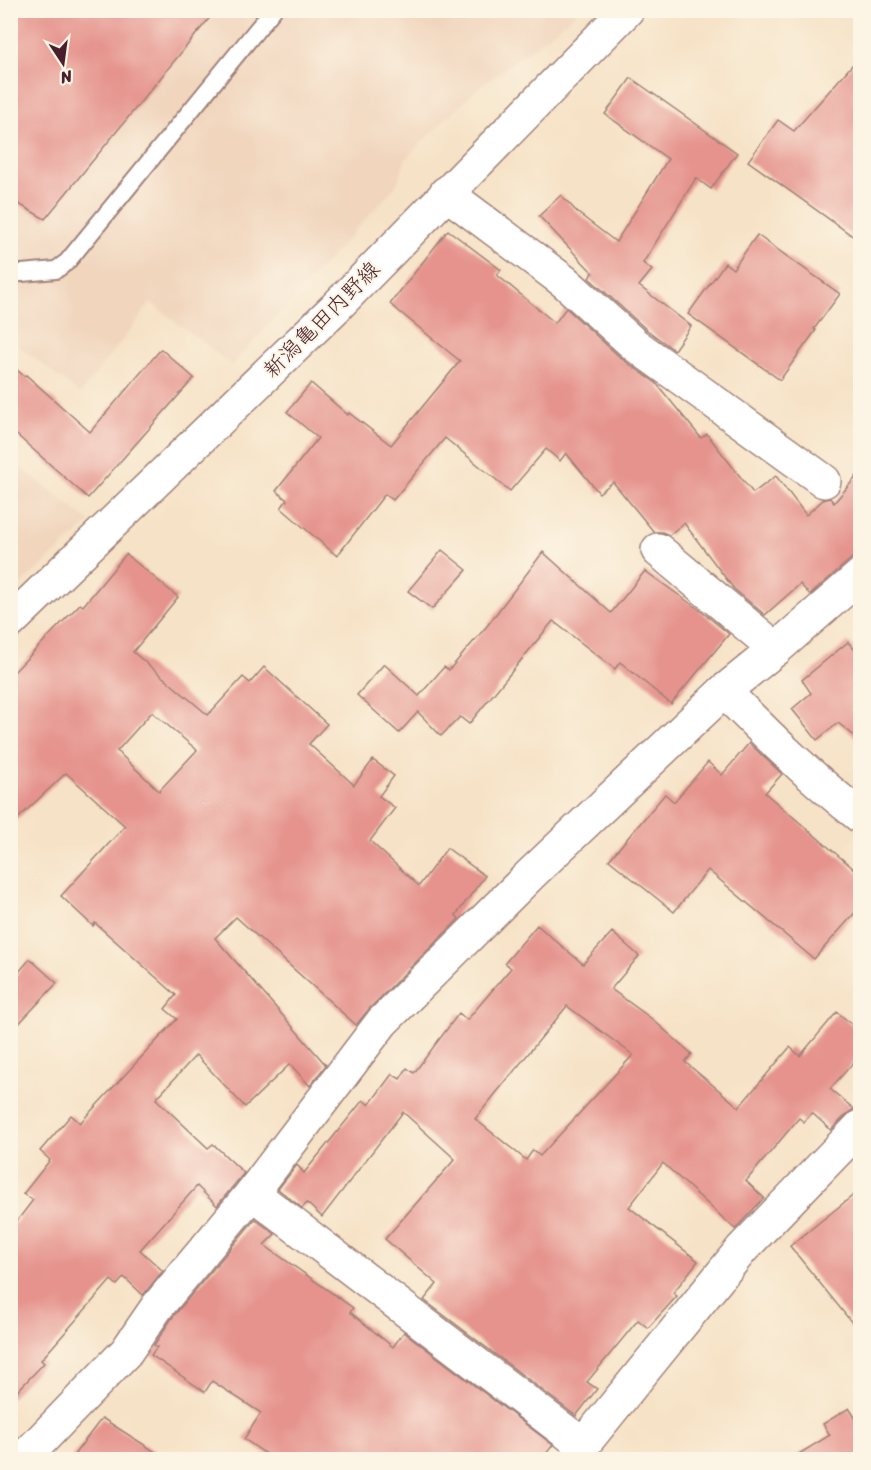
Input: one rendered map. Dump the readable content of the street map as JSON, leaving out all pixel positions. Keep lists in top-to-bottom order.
{
  "streets": {
    "street": ["新潟亀田内野線"]
  },
  "north": "bottom"
}
